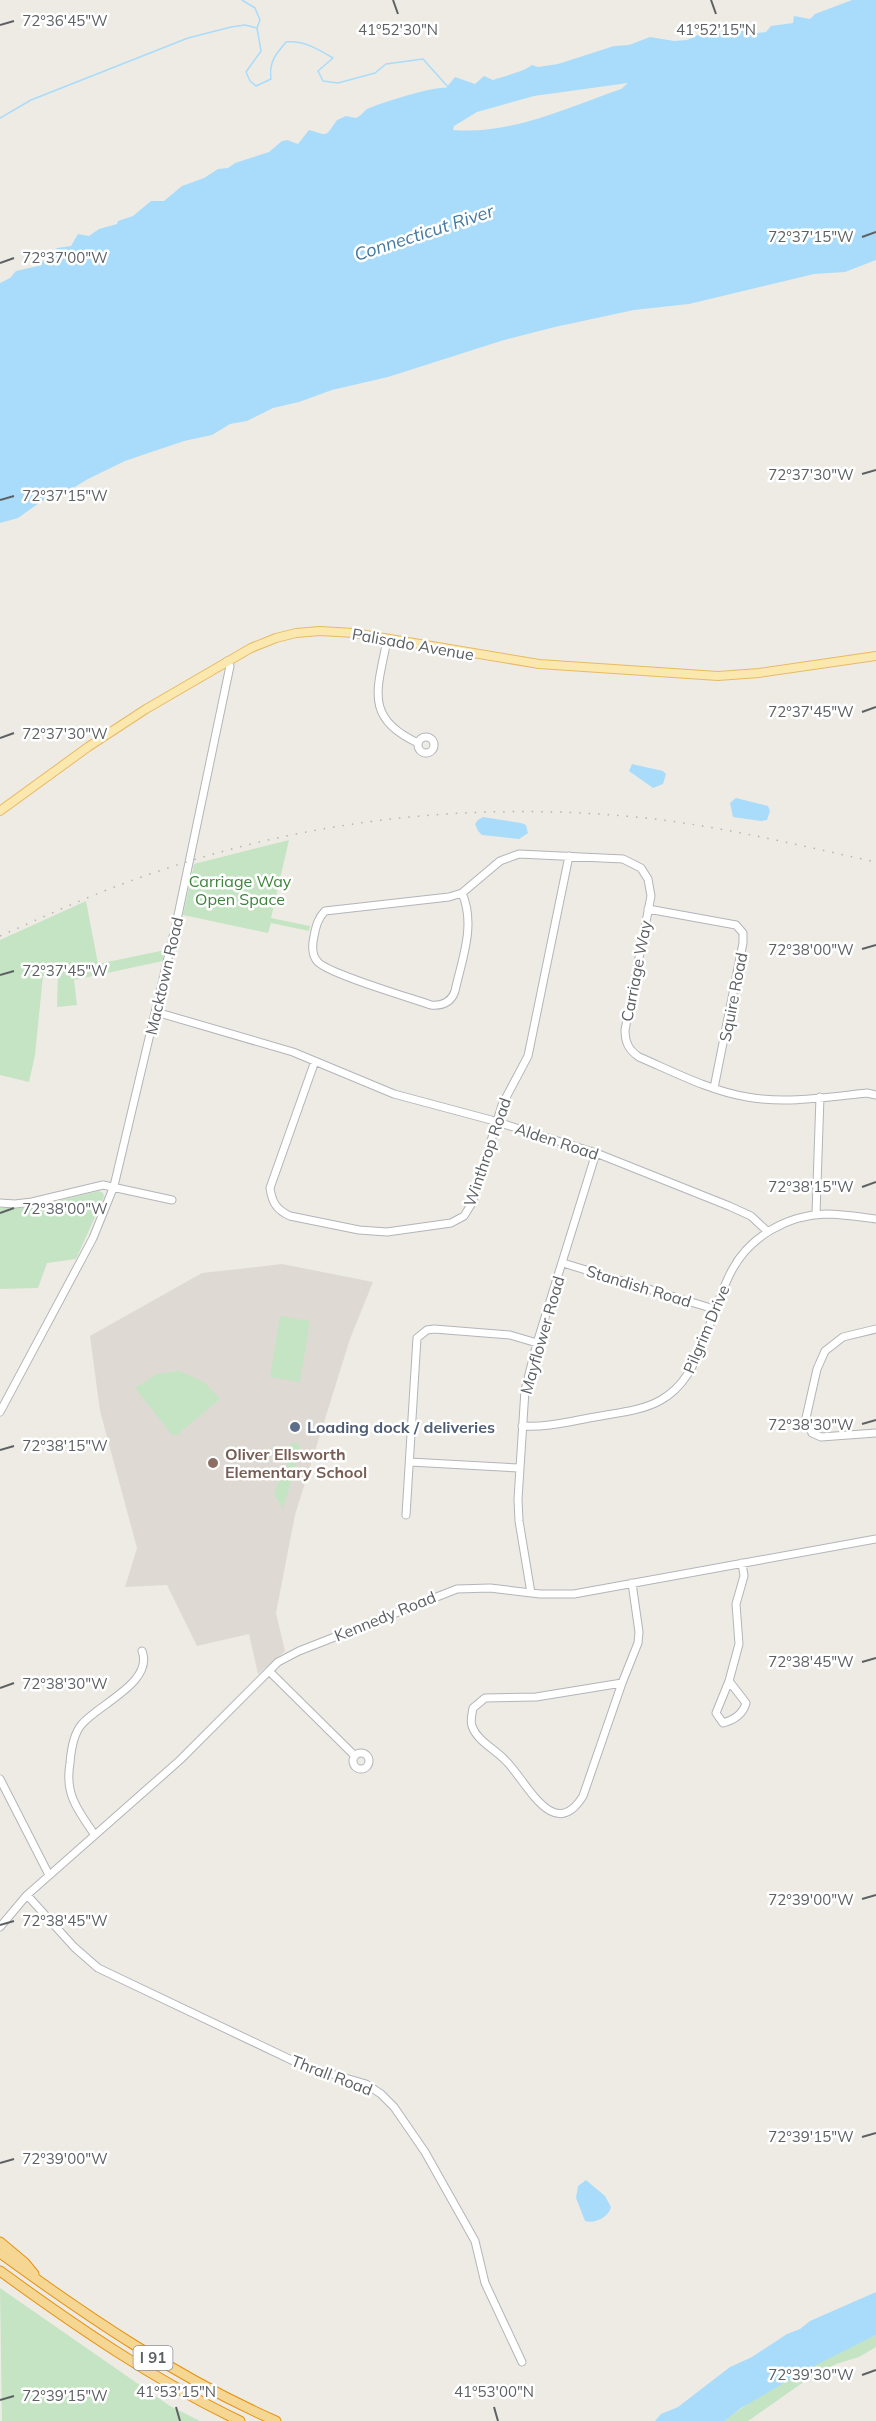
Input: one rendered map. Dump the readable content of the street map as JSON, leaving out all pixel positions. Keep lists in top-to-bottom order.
{
  "streets": {
    "highway": ["I 91"],
    "main road": ["Palisado Avenue"],
    "street": [
      "Carriage Way",
      "Macktown Road",
      "Squire Road",
      "Alden Road",
      "Winthrop Road",
      "Standish Road",
      "Pilgrim Drive",
      "Mayflower Road",
      "Kennedy Road",
      "Thrall Road"
    ]
  },
  "crossings": [
    ["Palisado Avenue", "Macktown Road"],
    ["Carriage Way", "Squire Road"],
    ["Carriage Way", "Winthrop Road"],
    ["Macktown Road", "Alden Road"],
    ["Alden Road", "Winthrop Road"],
    ["Alden Road", "Pilgrim Drive"],
    ["Alden Road", "Mayflower Road"],
    ["Standish Road", "Pilgrim Drive"],
    ["Standish Road", "Mayflower Road"],
    ["Pilgrim Drive", "Mayflower Road"],
    ["Mayflower Road", "Kennedy Road"],
    ["Kennedy Road", "Thrall Road"]
  ],
  "water": ["Connecticut River"],
  "parks": ["Carriage Way Open Space"],
  "places": ["Loading dock / deliveries", "Oliver Ellsworth Elementary School"],
  "coordinates": [
    "72°36'45\"W",
    "41°52'30\"N",
    "41°52'15\"N",
    "72°37'15\"W",
    "72°37'00\"W",
    "72°37'30\"W",
    "72°37'45\"W",
    "72°38'00\"W",
    "72°38'15\"W",
    "72°38'30\"W",
    "72°38'45\"W",
    "72°39'00\"W",
    "72°39'15\"W",
    "72°39'30\"W",
    "41°53'15\"N",
    "41°53'00\"N"
  ]
}
